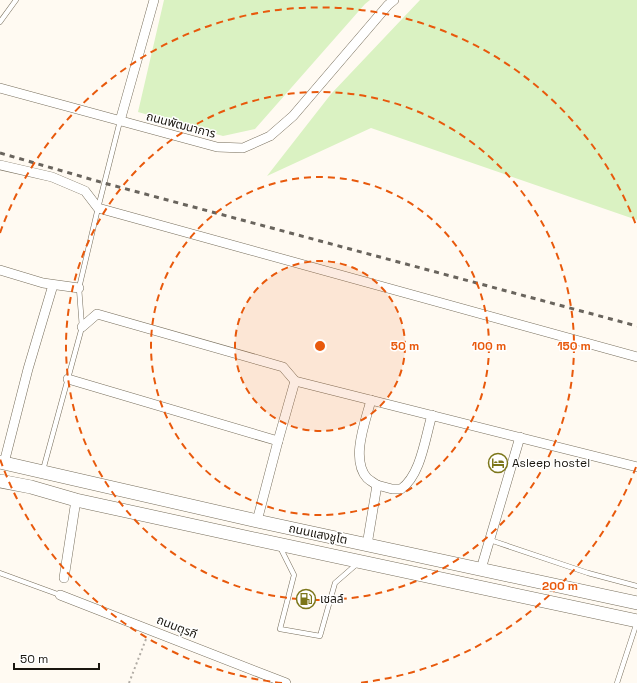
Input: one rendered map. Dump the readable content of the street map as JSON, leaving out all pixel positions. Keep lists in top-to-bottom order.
{
  "streets": {
    "main road": ["ถนนแสงชูโต"],
    "street": ["ถนนพัฒนาการ", "ถนนตุรกี"]
  },
  "places": {
    "hotel": ["Asleep hostel"],
    "fuel station": ["เชลล์"]
  },
  "scale_bar": "50 m",
  "rings": [
    "50 m",
    "100 m",
    "150 m",
    "200 m"
  ]
}
